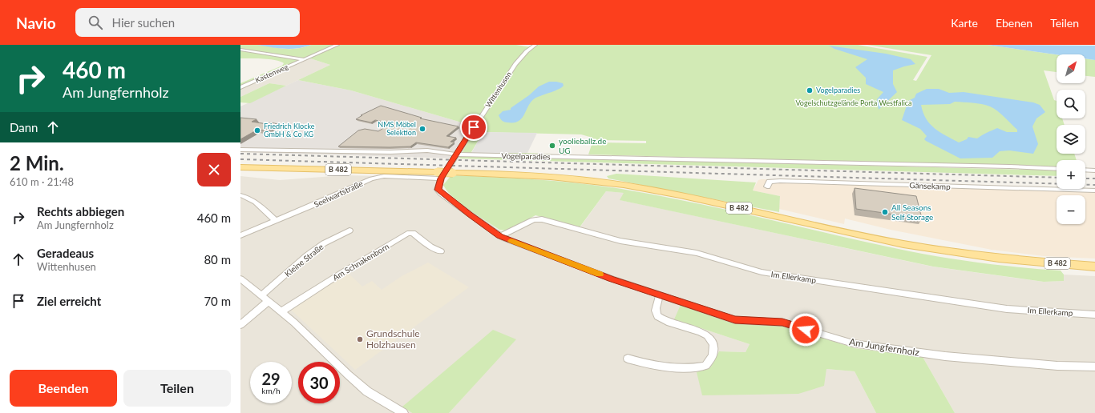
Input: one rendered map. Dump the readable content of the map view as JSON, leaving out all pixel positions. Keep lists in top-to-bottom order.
{
  "streets": {
    "main road": ["B 482"],
    "street": [
      "Kastenweg",
      "Wittenhusen",
      "Vogelparadies",
      "Gänsekamp",
      "Seelwartstraße",
      "Kleine Straße",
      "Am Schnakenborn",
      "Im Ellerkamp",
      "Am Jungfernholz"
    ]
  },
  "crossings": [
    ["Wittenhusen", "Vogelparadies"],
    ["B 482", "Seelwartstraße"],
    ["B 482", "Am Jungfernholz"],
    ["Seelwartstraße", "Am Jungfernholz"],
    ["Im Ellerkamp", "Am Jungfernholz"]
  ],
  "parks": ["Vogelschutzgelände Porta Westfalica"],
  "places": [
    "Vogelparadies",
    "NMS Möbel Selektion",
    "Friedrich Klocke GmbH & Co KG",
    "yoolieballz.de UG",
    "All Seasons Self Storage",
    "Grundschule Holzhausen"
  ],
  "north": "top right",
  "page": {
    "header": "Navio",
    "search": "Hier suchen",
    "nav": ["Karte", "Ebenen", "Teilen"],
    "turn": ["460 m", "Am Jungfernholz"],
    "map_buttons": ["+", "−"],
    "then": "Dann",
    "heading": ["2 Min.", "610 m · 21:48"],
    "list": [
      {
        "name": "Rechts abbiegen",
        "note": "Am Jungfernholz",
        "value": "460 m"
      },
      {
        "name": "Geradeaus",
        "note": "Wittenhusen",
        "value": "80 m"
      },
      {
        "name": "Ziel erreicht",
        "value": "70 m"
      }
    ],
    "speed": "29 km/h",
    "limit": "30",
    "buttons": ["Beenden", "Teilen"]
  }
}
